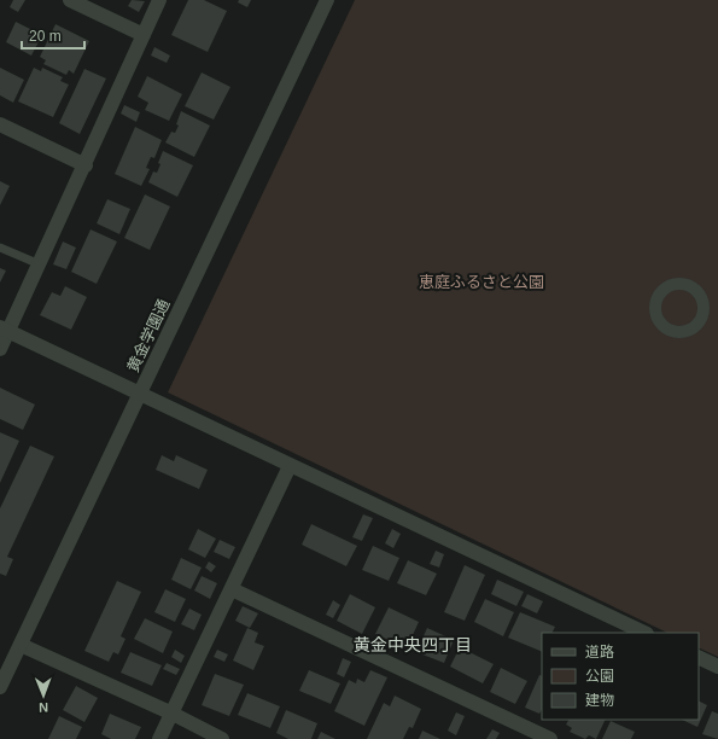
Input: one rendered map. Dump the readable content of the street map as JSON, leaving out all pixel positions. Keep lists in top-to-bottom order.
{
  "streets": {
    "street": ["黄金学園通"]
  },
  "districts": ["黄金中央四丁目"],
  "parks": ["恵庭ふるさと公園"],
  "legend": ["道路", "公園", "建物"],
  "scale_bar": "20 m",
  "north": "bottom"
}
